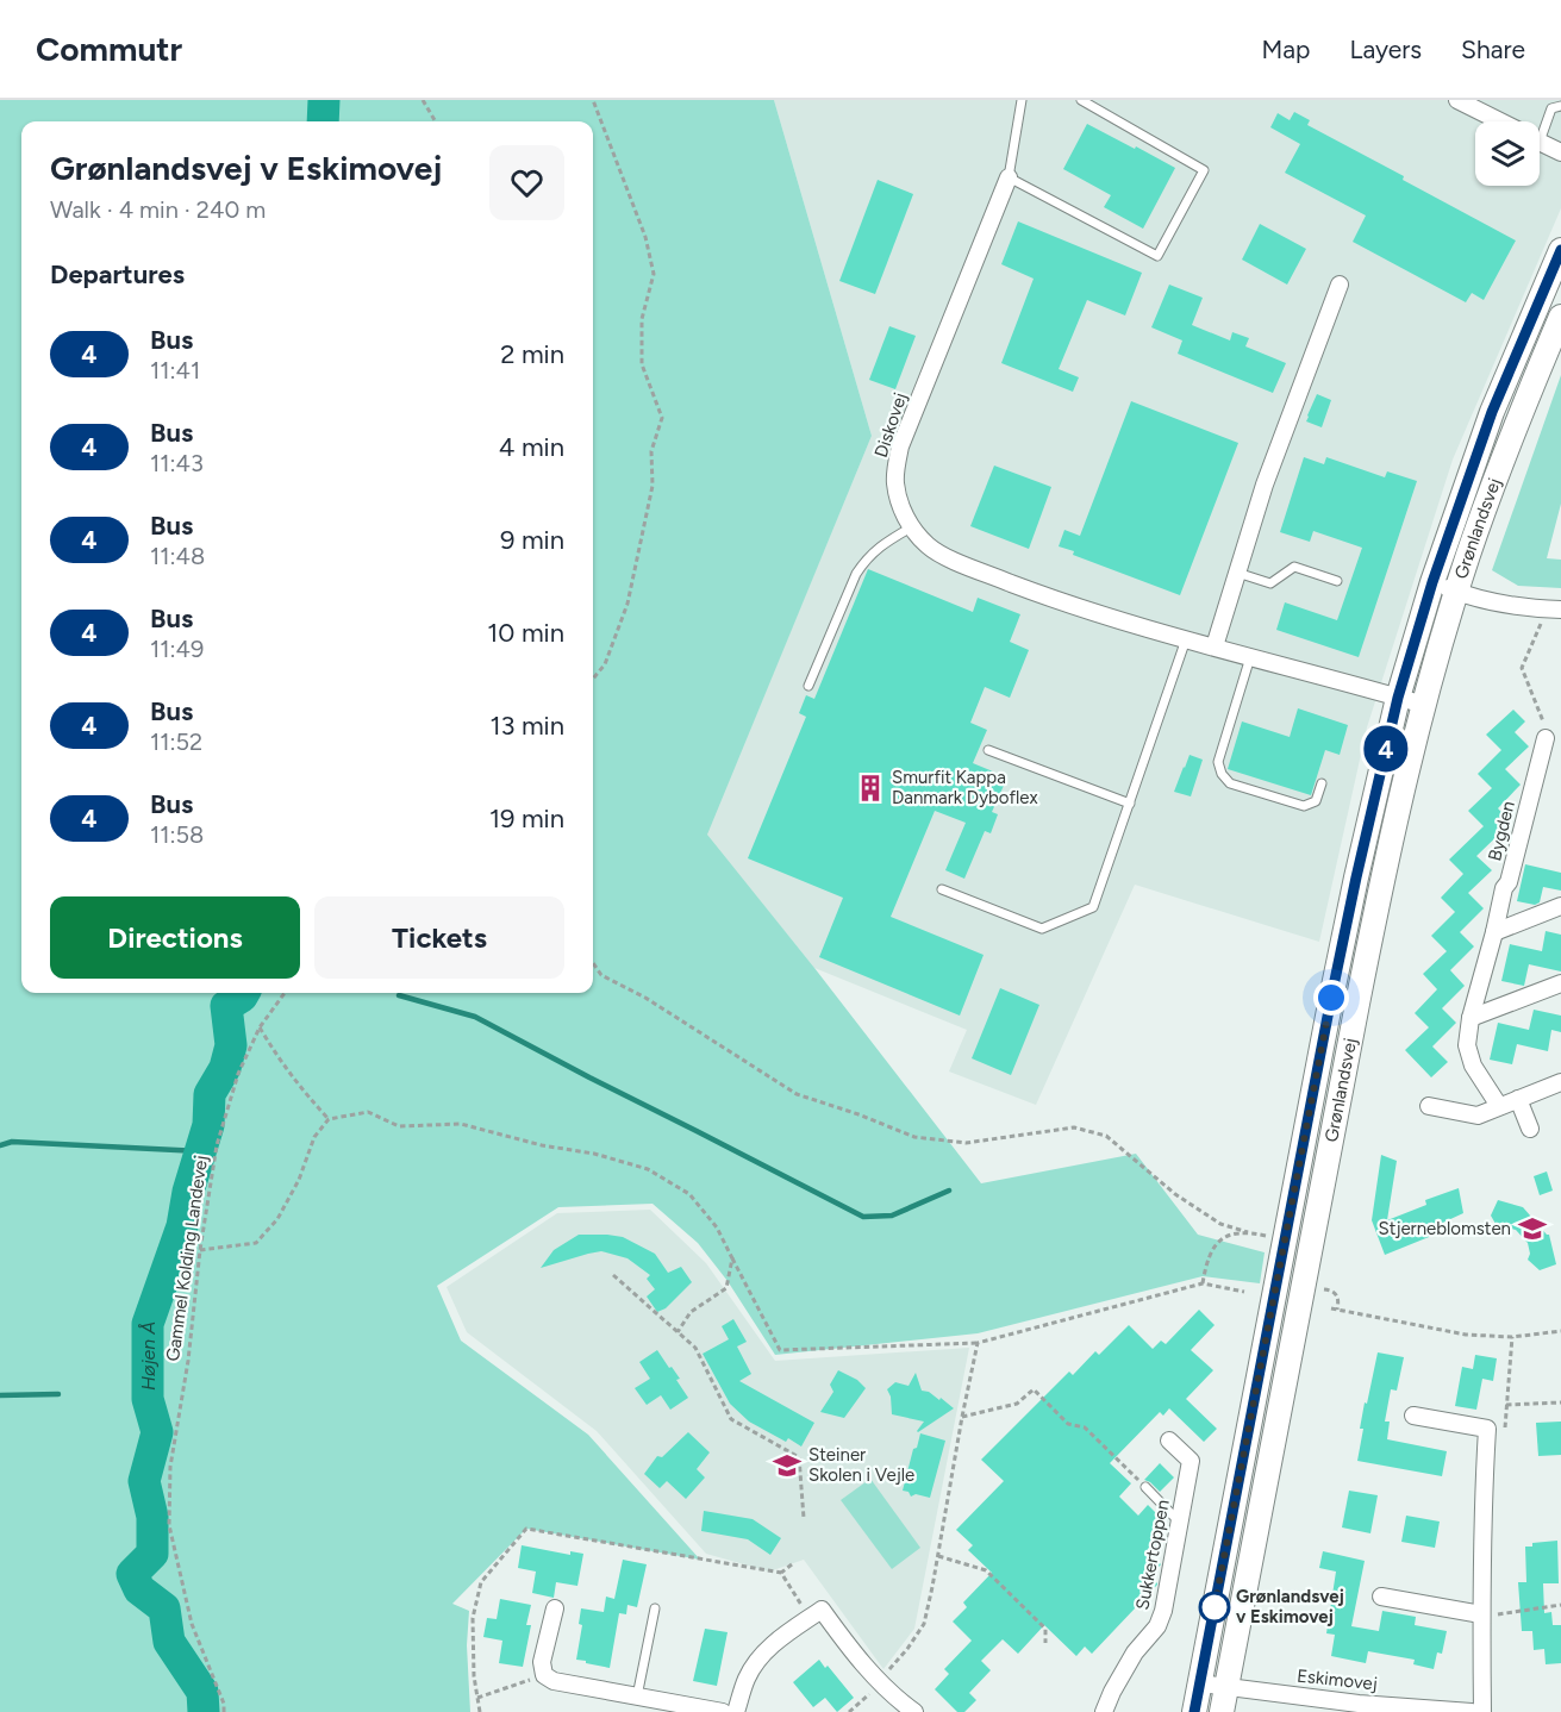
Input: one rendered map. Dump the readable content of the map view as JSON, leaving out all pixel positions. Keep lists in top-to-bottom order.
{
  "streets": {
    "street": [
      "Diskovej",
      "Grønlandsvej",
      "Bygden",
      "Sukkertoppen",
      "Eskimovej"
    ],
    "path": ["Gammel Kolding Landevej"]
  },
  "crossings": [
    ["Diskovej", "Grønlandsvej"],
    ["Grønlandsvej", "Eskimovej"]
  ],
  "water": ["Højen Å"],
  "places": {
    "building": ["Smurfit Kappa Danmark Dyboflex"],
    "school or university": ["Stjerneblomsten", "Steiner Skolen i Vejle"],
    "other": ["Grønlandsvej v Eskimovej"]
  },
  "lines": ["bus line 4"],
  "page": {
    "header": "Commutr",
    "nav": ["Map", "Layers", "Share"],
    "on_map": "4",
    "heading": [
      ["Grønlandsvej v Eskimovej", "Walk · 4 min · 240 m"],
      "Departures"
    ],
    "list": [
      {
        "mark": "4",
        "name": "Bus",
        "note": "11:41",
        "value": "2 min"
      },
      {
        "mark": "4",
        "name": "Bus",
        "note": "11:43",
        "value": "4 min"
      },
      {
        "mark": "4",
        "name": "Bus",
        "note": "11:48",
        "value": "9 min"
      },
      {
        "mark": "4",
        "name": "Bus",
        "note": "11:49",
        "value": "10 min"
      },
      {
        "mark": "4",
        "name": "Bus",
        "note": "11:52",
        "value": "13 min"
      },
      {
        "mark": "4",
        "name": "Bus",
        "note": "11:58",
        "value": "19 min"
      }
    ],
    "buttons": ["Directions", "Tickets"]
  }
}
